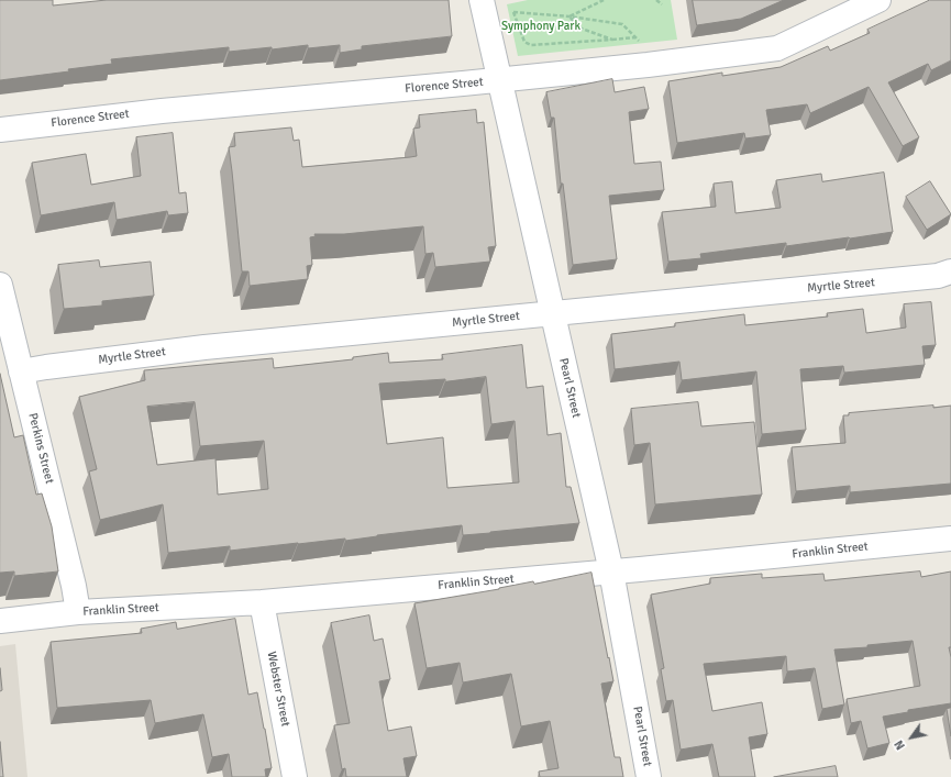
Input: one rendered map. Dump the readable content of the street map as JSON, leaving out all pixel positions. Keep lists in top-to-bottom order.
{
  "streets": {
    "street": [
      "Florence Street",
      "Myrtle Street",
      "Pearl Street",
      "Perkins Street",
      "Franklin Street",
      "Webster Street"
    ]
  },
  "crossings": [
    ["Florence Street", "Pearl Street"],
    ["Myrtle Street", "Pearl Street"],
    ["Myrtle Street", "Perkins Street"],
    ["Pearl Street", "Franklin Street"],
    ["Perkins Street", "Franklin Street"],
    ["Franklin Street", "Webster Street"]
  ],
  "parks": ["Symphony Park"],
  "north": "bottom left"
}
